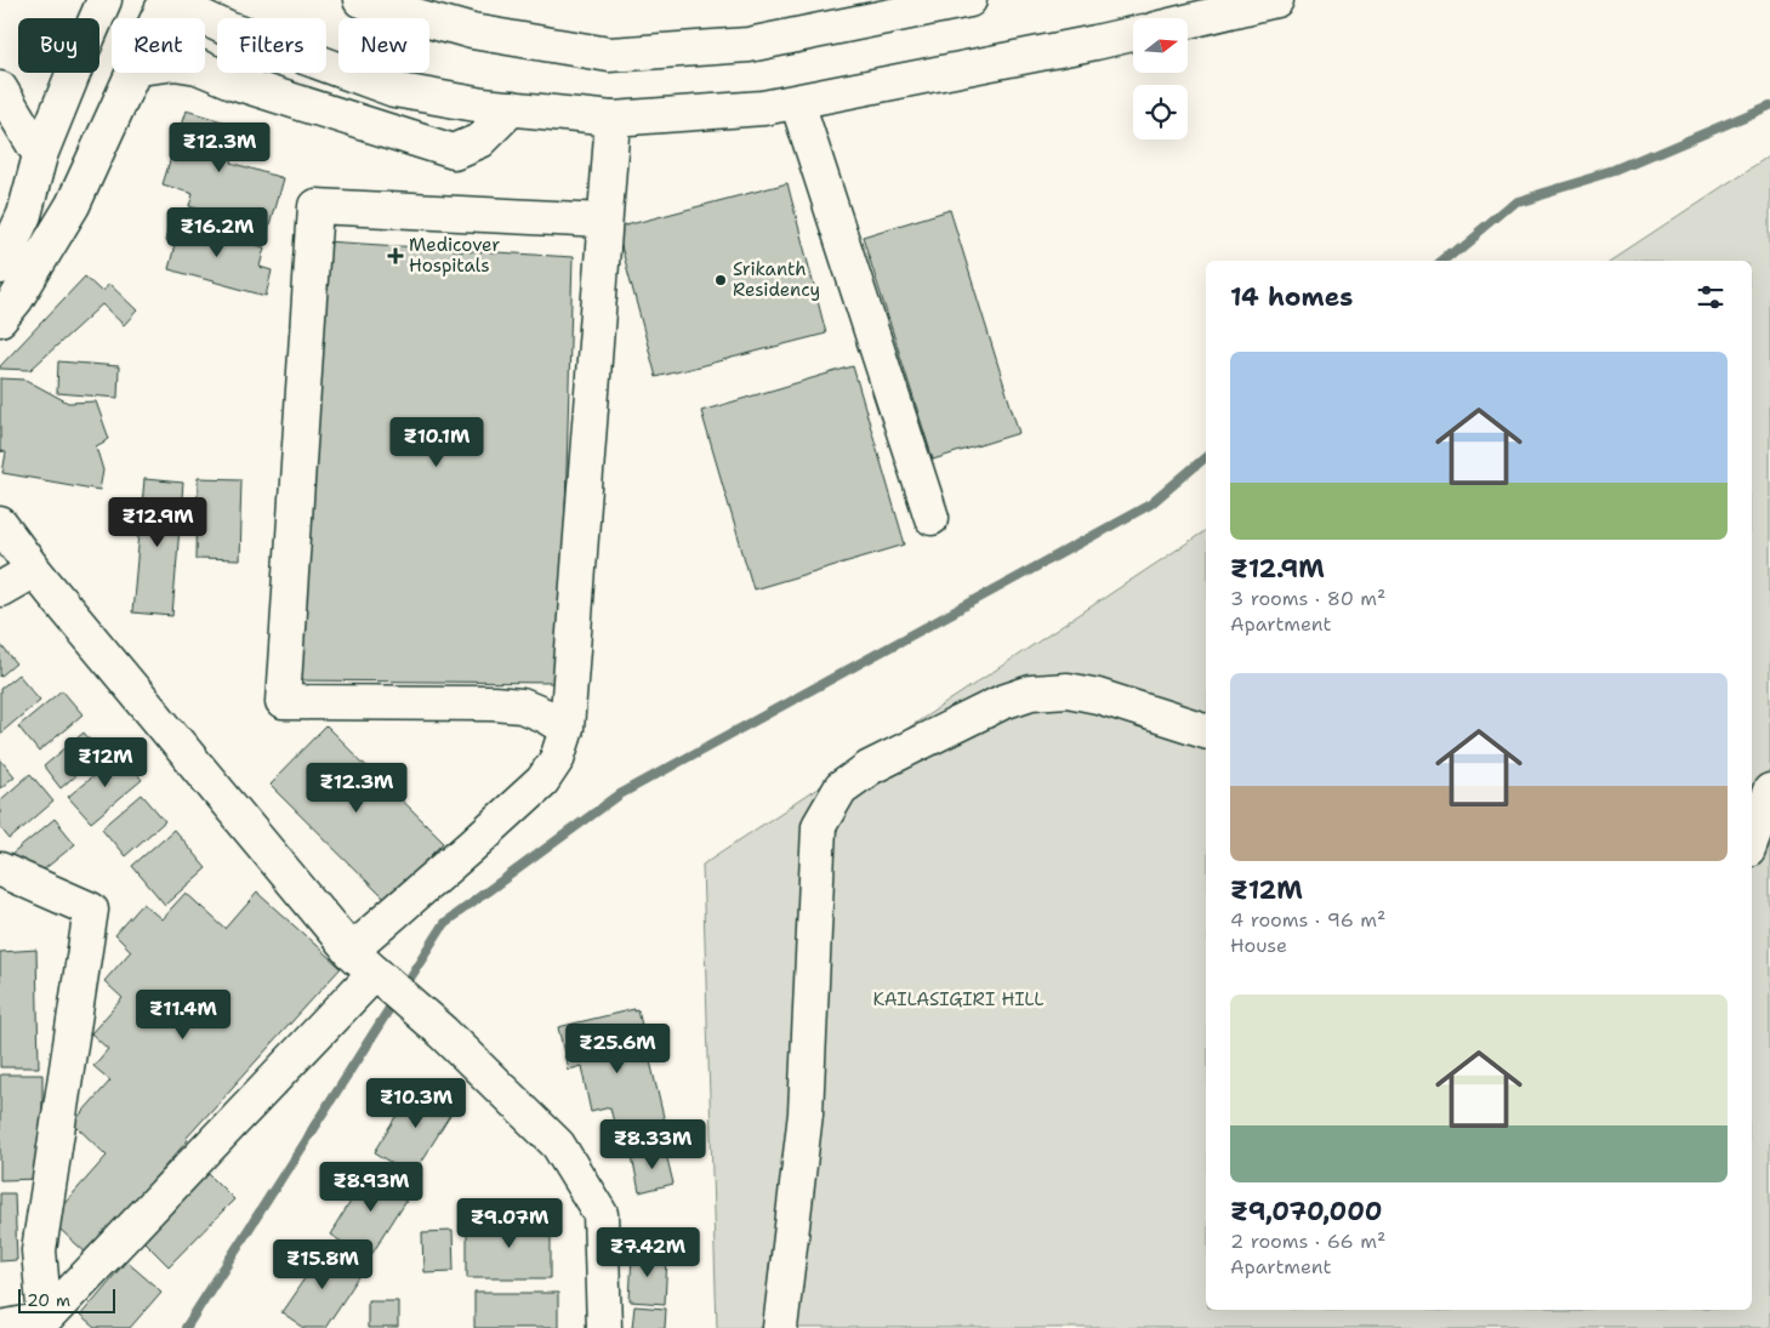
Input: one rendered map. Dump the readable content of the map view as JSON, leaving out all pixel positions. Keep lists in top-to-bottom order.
{
  "parks": ["KAILASIGIRI HILL"],
  "places": {
    "health": ["Medicover Hospitals"],
    "other": ["Srikanth Residency"]
  },
  "scale_bar": "20 m",
  "north": "right",
  "page": {
    "chip": [
      "Buy",
      "Rent",
      "Filters",
      "New"
    ],
    "price": [
      "₹12.3M",
      "₹16.2M",
      "₹10.1M",
      "₹12.9M",
      "₹12M",
      "₹12.3M",
      "₹11.4M",
      "₹25.6M",
      "₹10.3M",
      "₹8.33M",
      "₹8.93M",
      "₹9.07M",
      "₹7.42M",
      "₹15.8M"
    ],
    "heading": "14 homes",
    "list": [
      {
        "name": "₹12.9M",
        "note": "3 rooms · 80 m² · Apartment"
      },
      {
        "name": "₹12M",
        "note": "4 rooms · 96 m² · House"
      },
      {
        "name": "₹9,070,000",
        "note": "2 rooms · 66 m² · Apartment"
      }
    ],
    "scale": "20 m"
  }
}
